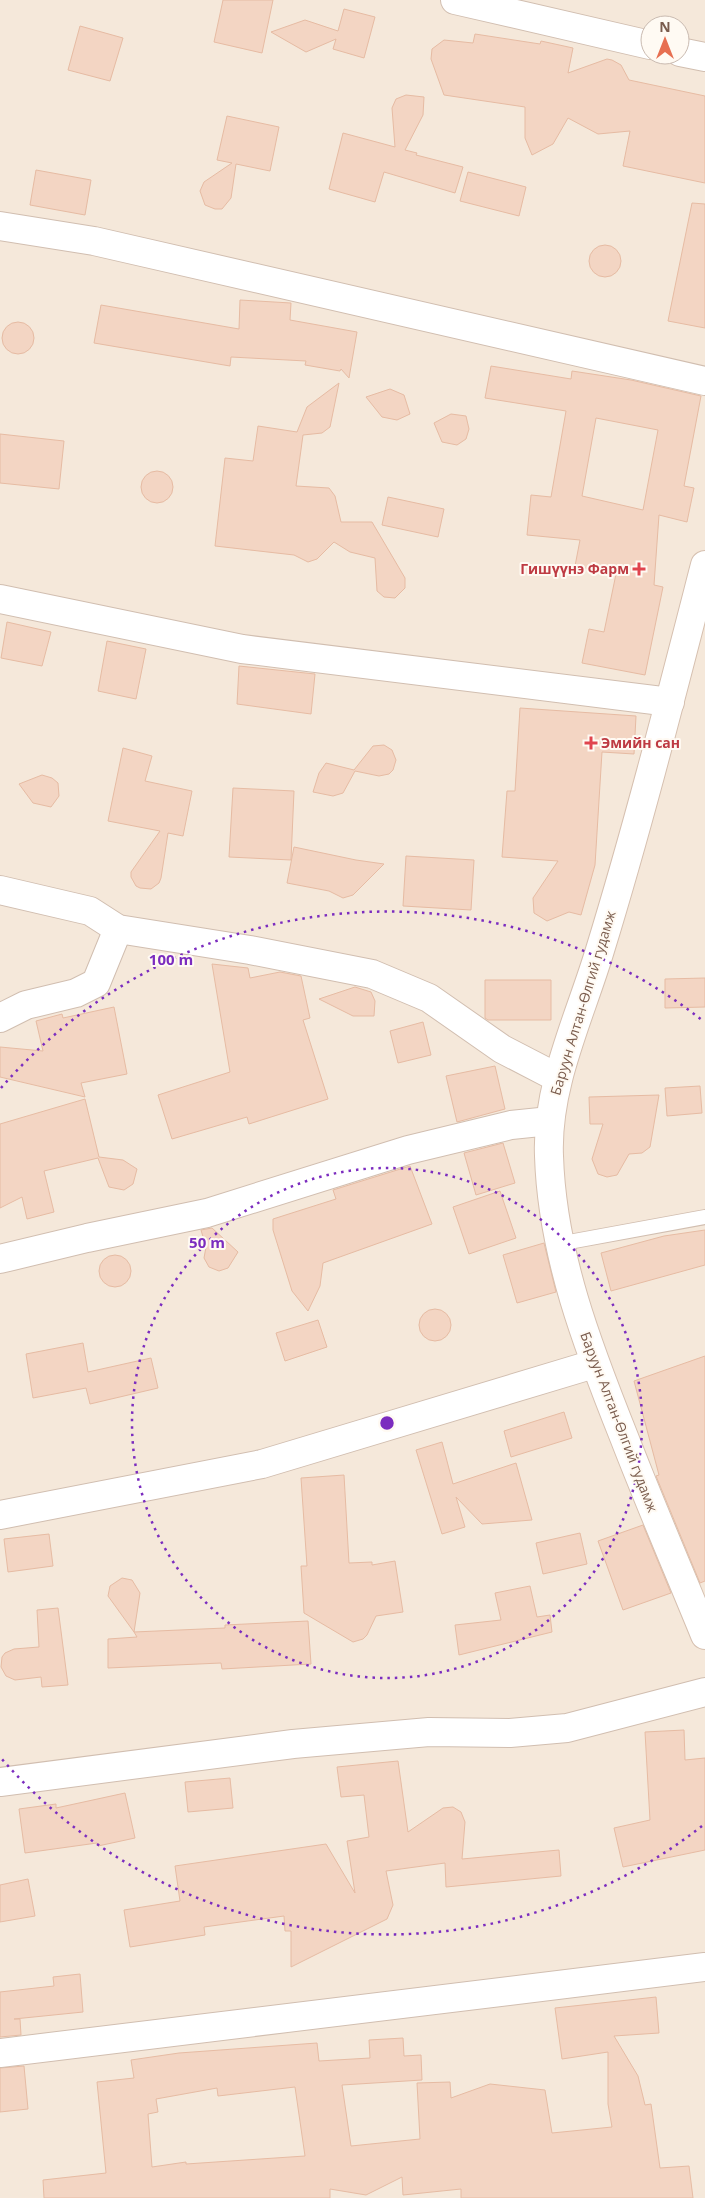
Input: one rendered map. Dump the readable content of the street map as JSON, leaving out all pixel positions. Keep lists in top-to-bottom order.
{
  "streets": {
    "street": ["Баруун Алтан-Өлгий гудамж"]
  },
  "places": {
    "health": ["Гишүүнэ Фарм", "Эмийн сан"]
  },
  "north": "top",
  "rings": ["100 m", "50 m"]
}
